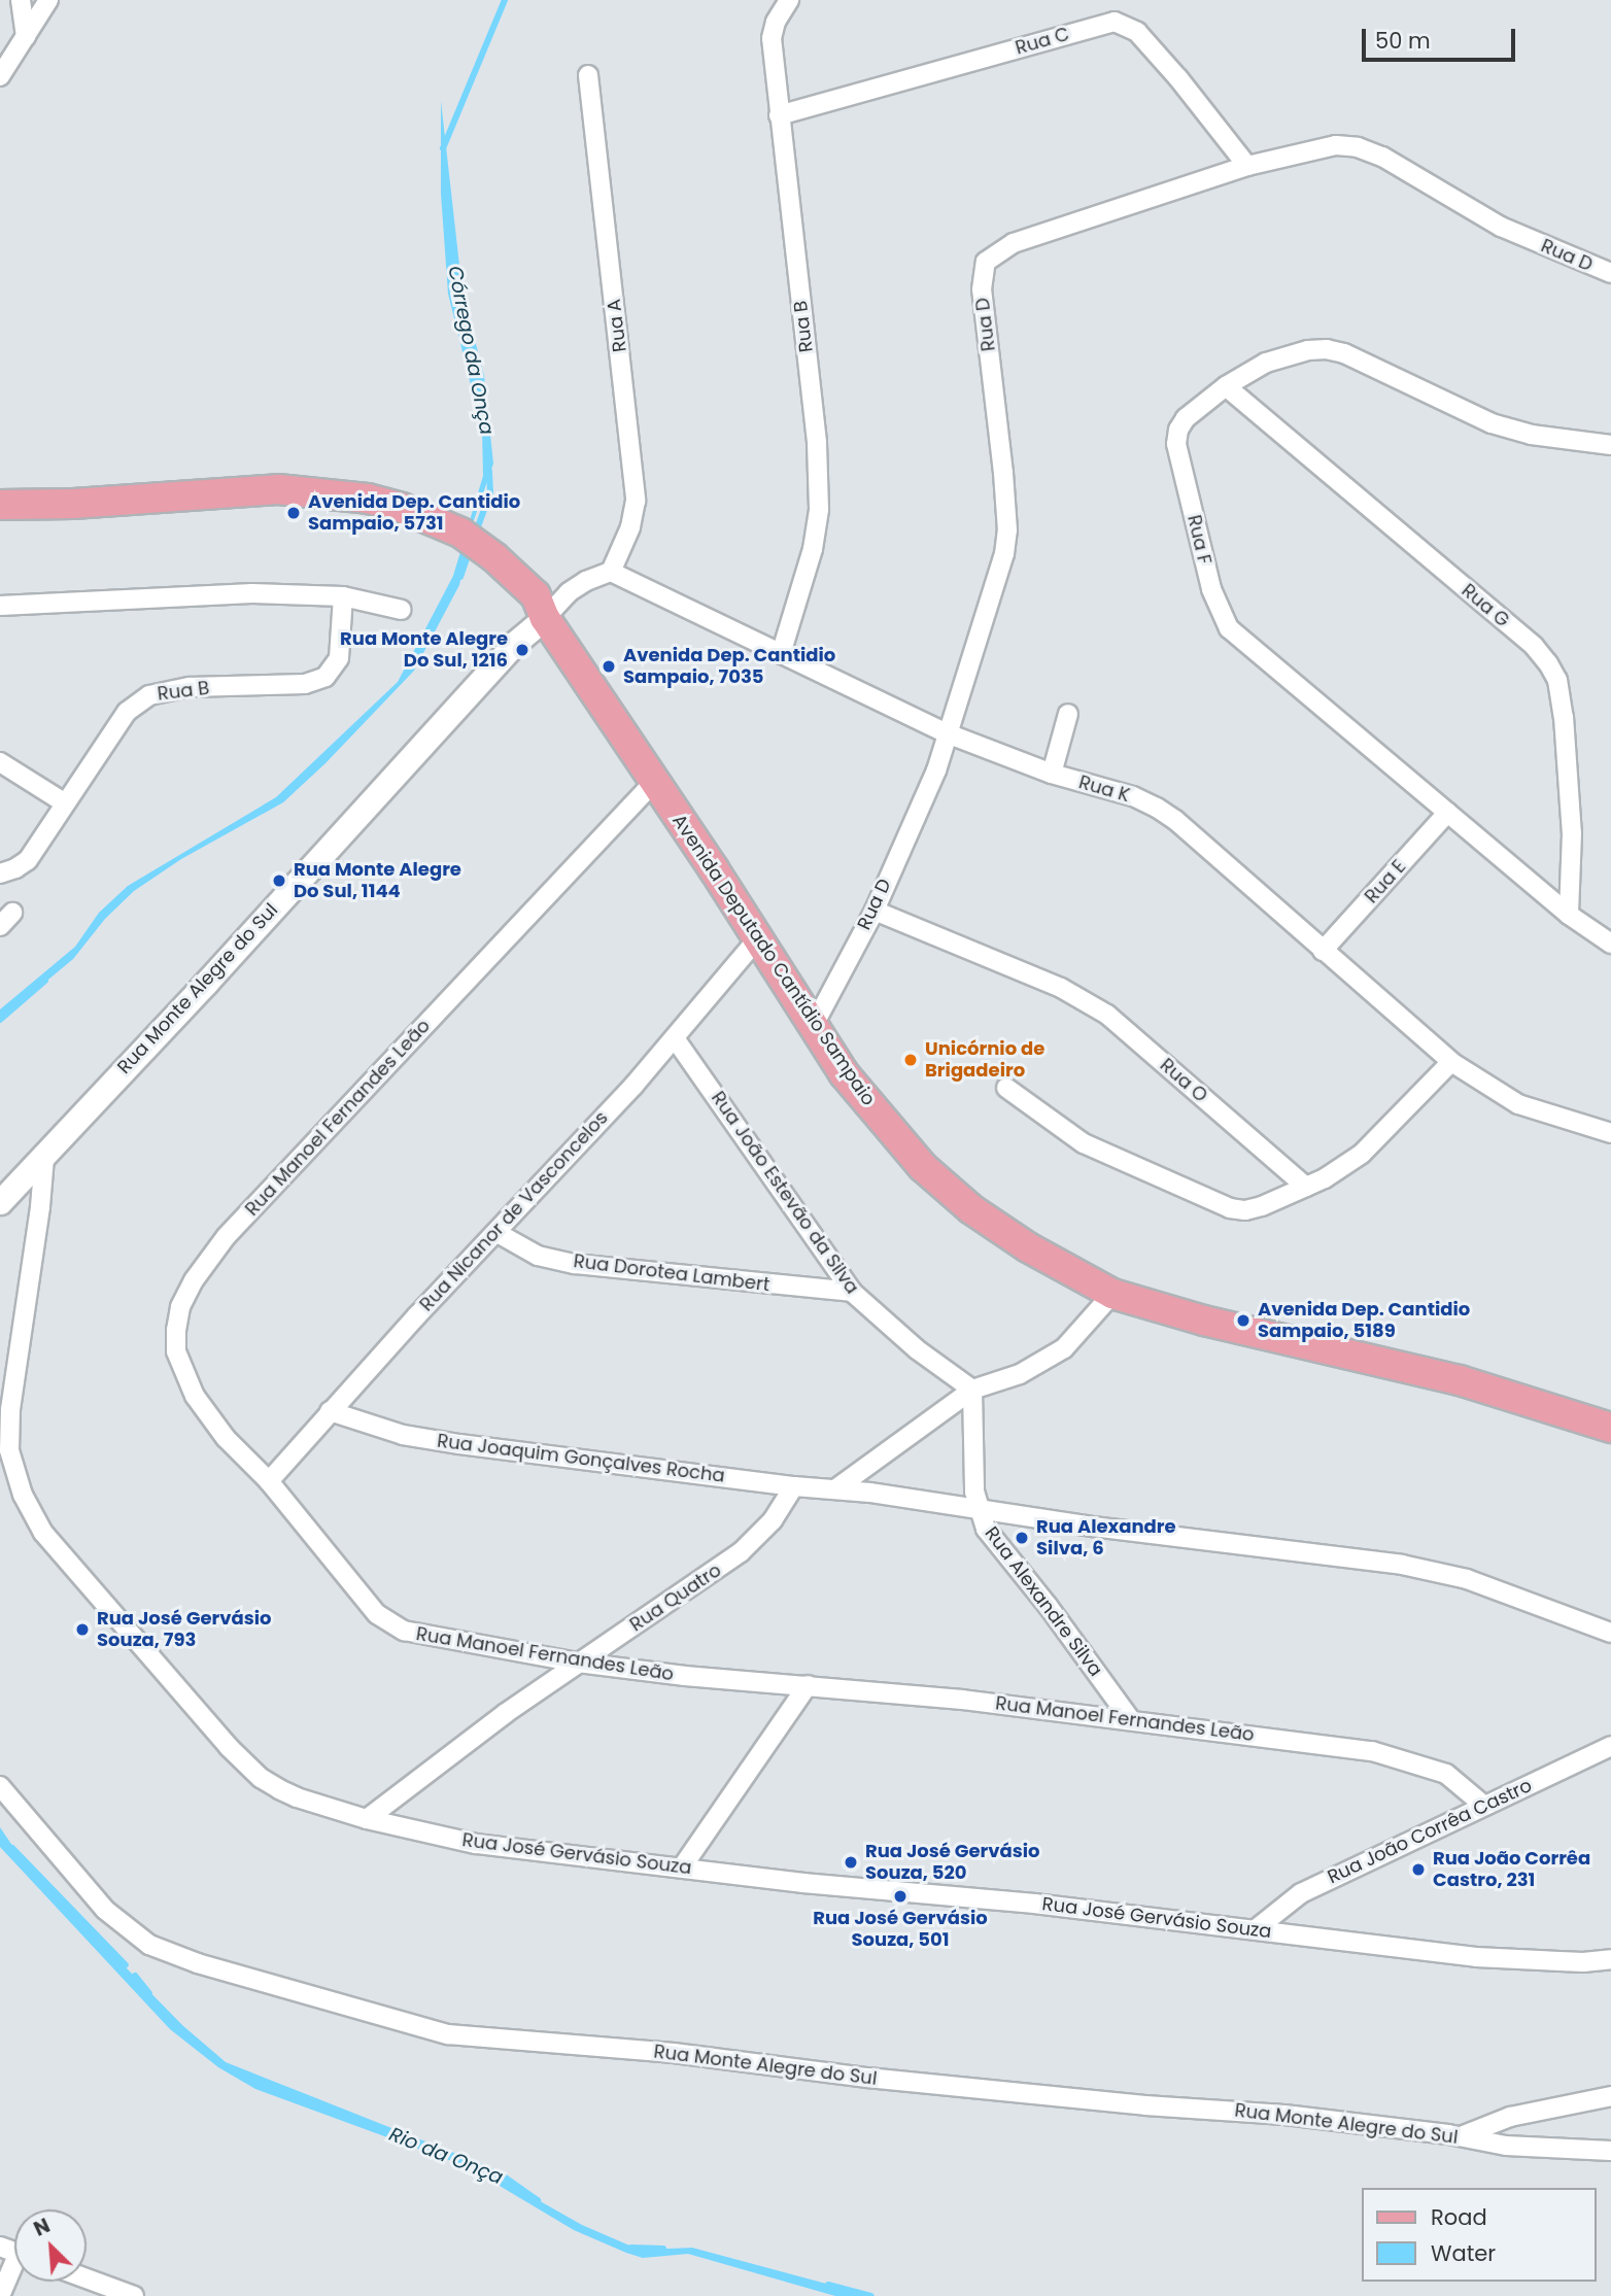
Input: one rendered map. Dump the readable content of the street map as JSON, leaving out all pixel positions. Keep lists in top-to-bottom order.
{
  "streets": {
    "main road": ["Avenida Deputado Cantídio Sampaio"],
    "street": [
      "Rua C",
      "Rua D",
      "Rua A",
      "Rua B",
      "Rua F",
      "Rua G",
      "Rua K",
      "Rua E",
      "Rua Monte Alegre do Sul",
      "Rua O",
      "Rua Manoel Fernandes Leão",
      "Rua João Estevão da Silva",
      "Rua Nicanor de Vasconcelos",
      "Rua Dorotea Lambert",
      "Rua Joaquim Gonçalves Rocha",
      "Rua Quatro",
      "Rua Alexandre Silva",
      "Rua João Corrêa Castro",
      "Rua José Gervásio Souza"
    ]
  },
  "crossings": [
    ["Rua C", "Rua D"],
    ["Rua C", "Rua B"],
    ["Rua D", "Rua K"],
    ["Rua D", "Avenida Deputado Cantídio Sampaio"],
    ["Rua D", "Rua O"],
    ["Rua A", "Rua K"],
    ["Rua B", "Rua K"],
    ["Rua F", "Rua G"],
    ["Rua F", "Rua E"],
    ["Rua K", "Rua E"],
    ["Avenida Deputado Cantídio Sampaio", "Rua Monte Alegre do Sul"],
    ["Avenida Deputado Cantídio Sampaio", "Rua Manoel Fernandes Leão"],
    ["Avenida Deputado Cantídio Sampaio", "Rua Nicanor de Vasconcelos"],
    ["Rua Monte Alegre do Sul", "Rua José Gervásio Souza"],
    ["Rua Manoel Fernandes Leão", "Rua Nicanor de Vasconcelos"],
    ["Rua Manoel Fernandes Leão", "Rua Quatro"],
    ["Rua Manoel Fernandes Leão", "Rua Alexandre Silva"],
    ["Rua Manoel Fernandes Leão", "Rua João Corrêa Castro"],
    ["Rua João Estevão da Silva", "Rua Nicanor de Vasconcelos"],
    ["Rua João Estevão da Silva", "Rua Dorotea Lambert"],
    ["Rua João Estevão da Silva", "Rua Alexandre Silva"],
    ["Rua Nicanor de Vasconcelos", "Rua Dorotea Lambert"],
    ["Rua Nicanor de Vasconcelos", "Rua Joaquim Gonçalves Rocha"],
    ["Rua Joaquim Gonçalves Rocha", "Rua Quatro"],
    ["Rua Joaquim Gonçalves Rocha", "Rua Alexandre Silva"],
    ["Rua Quatro", "Rua José Gervásio Souza"],
    ["Rua João Corrêa Castro", "Rua José Gervásio Souza"]
  ],
  "water": ["Córrego da Onça", "Rio da Onça"],
  "places": [
    "Avenida Dep. Cantidio Sampaio, 5731",
    "Rua Monte Alegre Do Sul, 1216",
    "Avenida Dep. Cantidio Sampaio, 7035",
    "Rua Monte Alegre Do Sul, 1144",
    "Unicórnio de Brigadeiro",
    "Avenida Dep. Cantidio Sampaio, 5189",
    "Rua Alexandre Silva, 6",
    "Rua José Gervásio Souza, 793",
    "Rua José Gervásio Souza, 520",
    "Rua João Corrêa Castro, 231",
    "Rua José Gervásio Souza, 501"
  ],
  "legend": ["Road", "Water"],
  "scale_bar": "50 m",
  "north": "top left"
}
